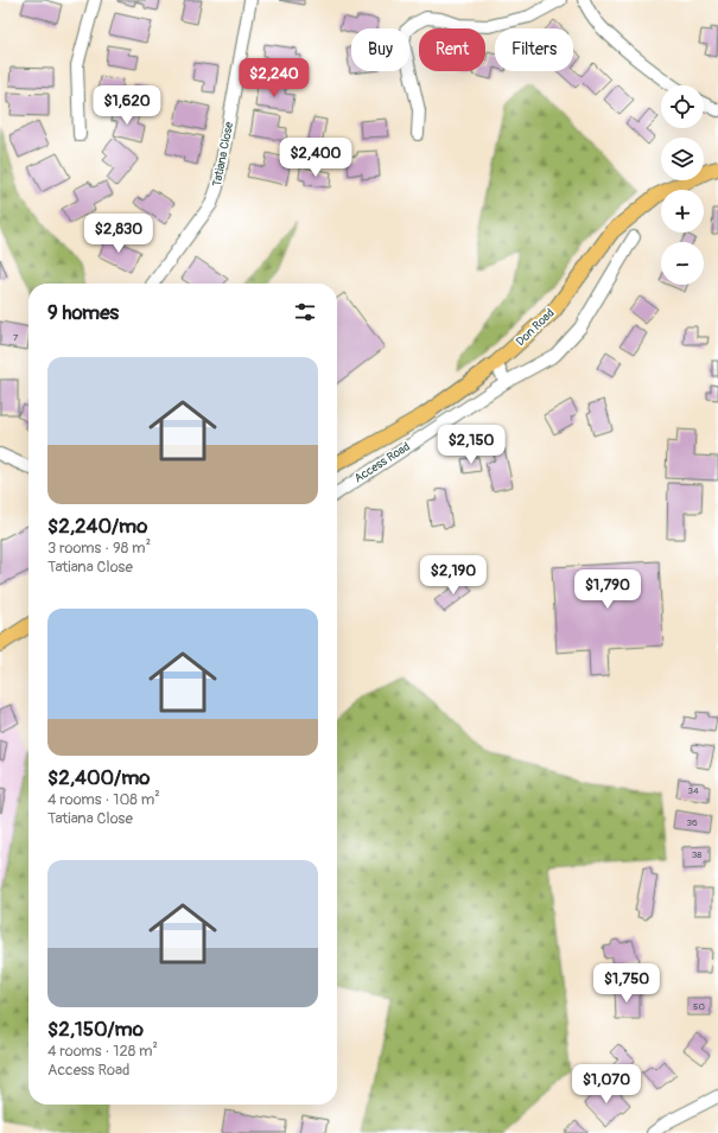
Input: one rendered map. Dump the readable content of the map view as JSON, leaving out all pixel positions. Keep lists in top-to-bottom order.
{
  "streets": {
    "main road": ["Don Road"],
    "street": ["Tatiana Close", "Access Road"]
  },
  "house_numbers": [
    "7",
    "34",
    "36",
    "38",
    "50"
  ],
  "page": {
    "chip": ["Buy", "Rent", "Filters"],
    "price": [
      "$2,240",
      "$1,620",
      "$2,400",
      "$2,830",
      "$2,150",
      "$2,190",
      "$1,790",
      "$1,750",
      "$1,070"
    ],
    "map_buttons": ["+", "−"],
    "heading": "9 homes",
    "list": [
      {
        "name": "$2,240/mo",
        "note": "3 rooms · 98 m² · Tatiana Close"
      },
      {
        "name": "$2,400/mo",
        "note": "4 rooms · 108 m² · Tatiana Close"
      },
      {
        "name": "$2,150/mo",
        "note": "4 rooms · 128 m² · Access Road"
      }
    ]
  }
}
